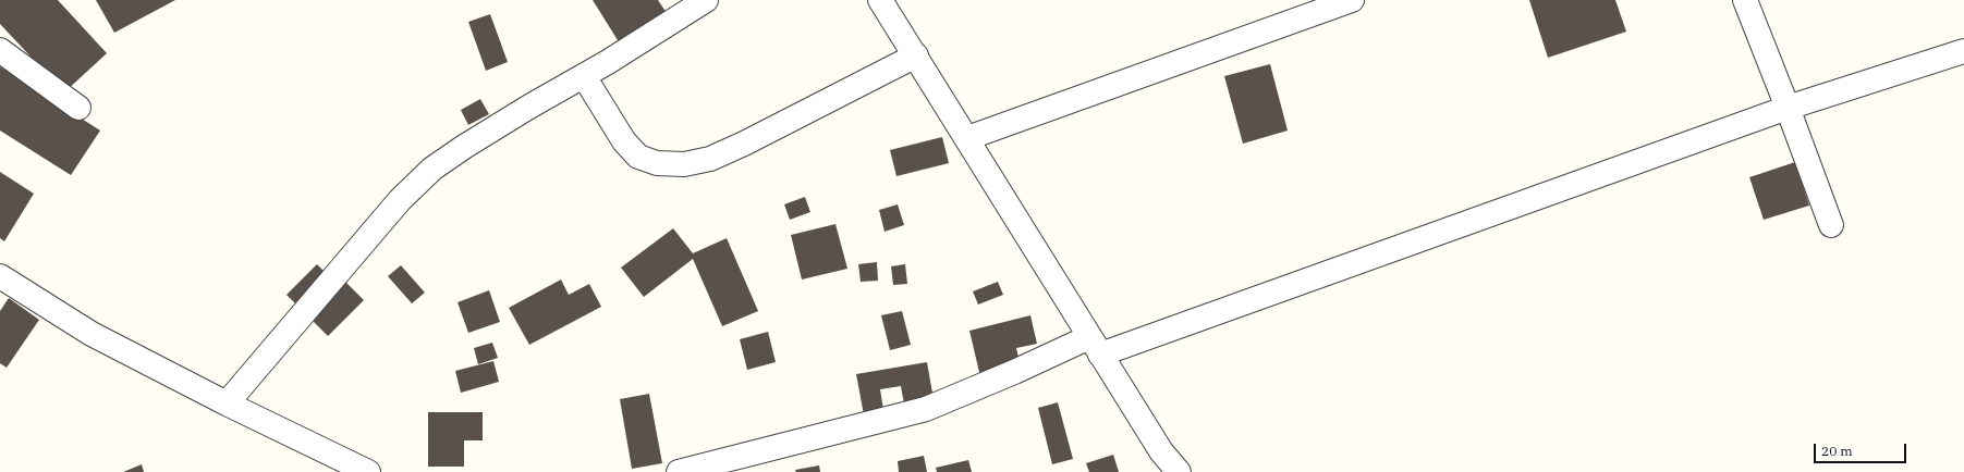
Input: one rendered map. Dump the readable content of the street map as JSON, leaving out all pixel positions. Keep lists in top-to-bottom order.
{
  "scale_bar": "20 m"
}
